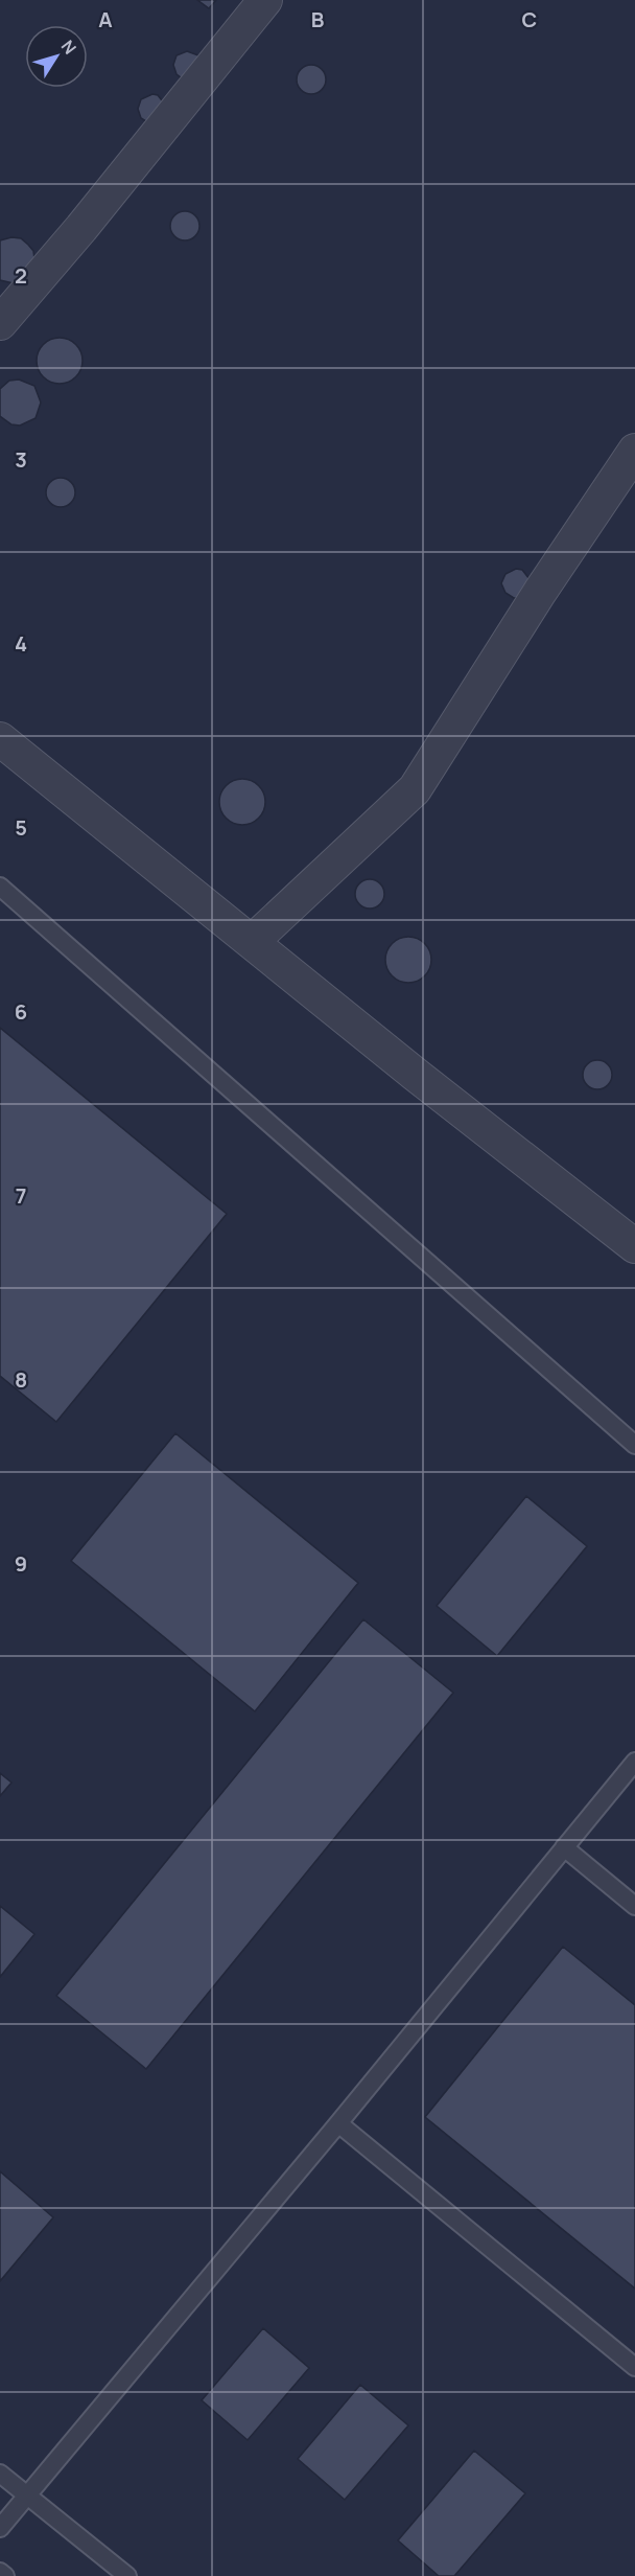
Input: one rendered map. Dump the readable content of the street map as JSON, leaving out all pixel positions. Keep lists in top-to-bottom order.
{
  "north": "top right",
  "grid": {
    "columns": ["A", "B", "C"],
    "rows": [
      "2",
      "3",
      "4",
      "5",
      "6",
      "7",
      "8",
      "9"
    ]
  }
}
